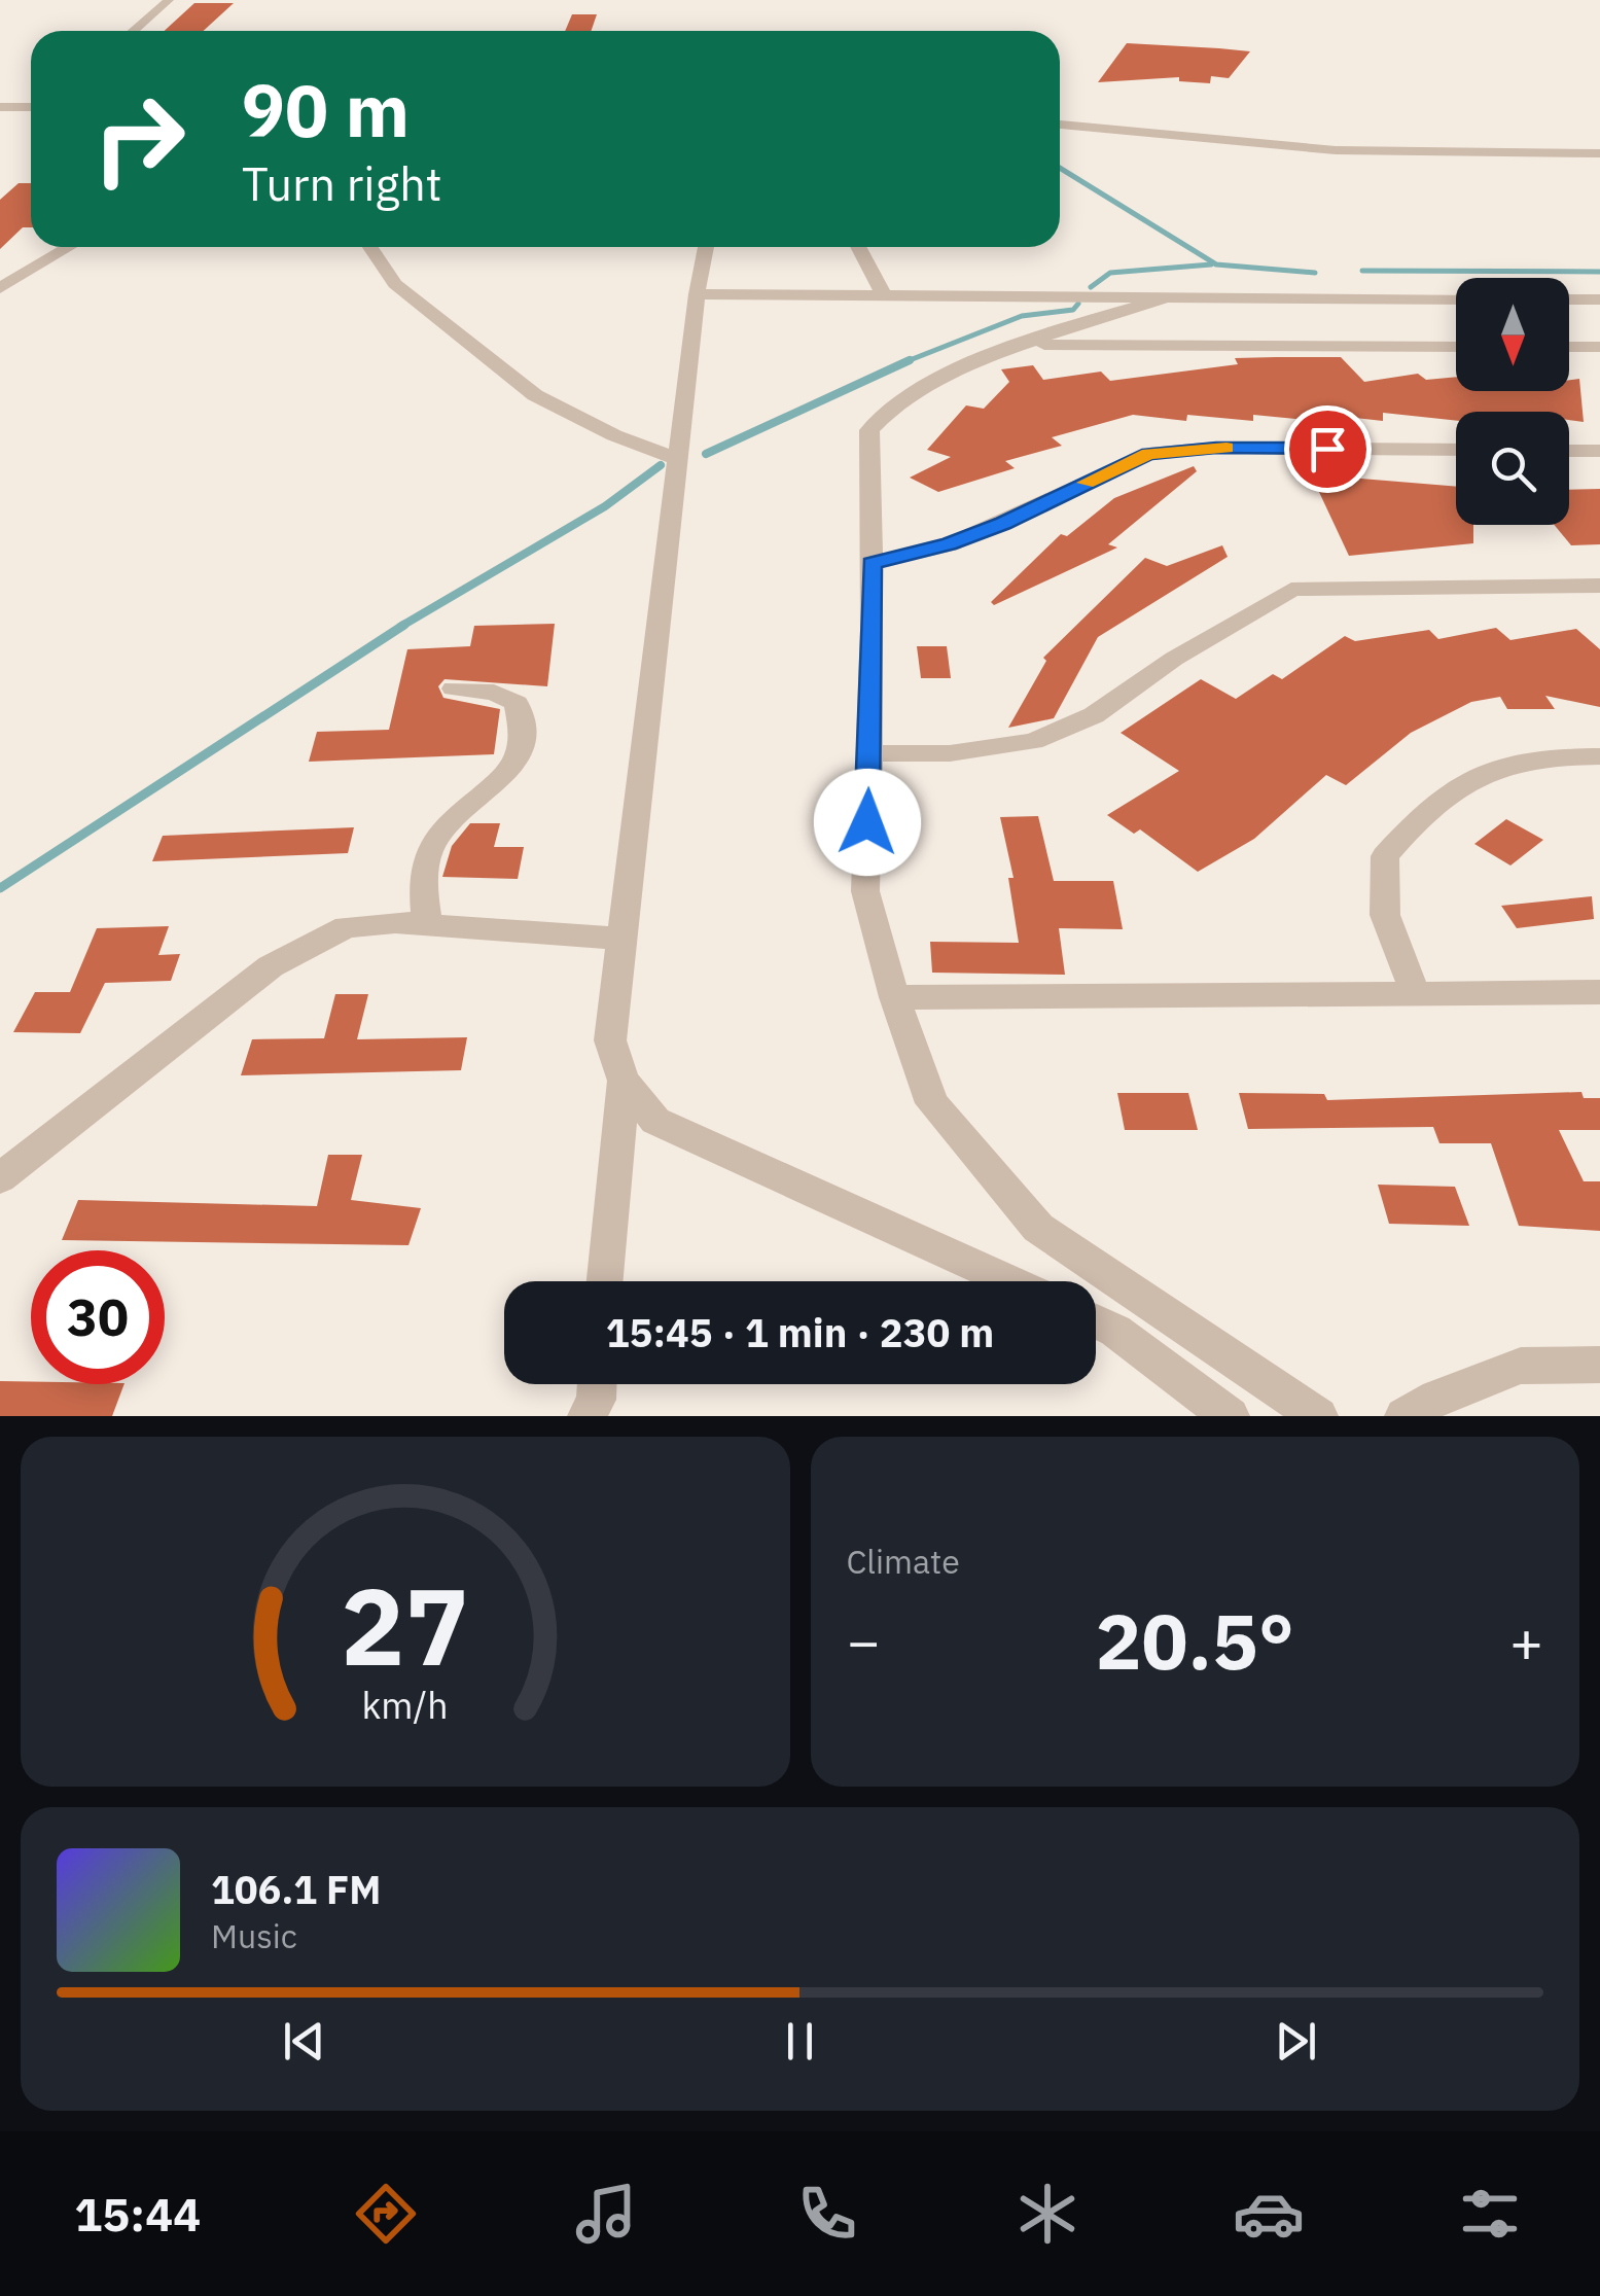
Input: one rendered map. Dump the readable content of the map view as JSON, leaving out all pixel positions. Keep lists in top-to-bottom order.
{
  "north": "bottom",
  "page": {
    "turn": ["90 m", "Turn right"],
    "limit": "30",
    "trip": "15:45 · 1 min · 230 m",
    "tile": "Climate",
    "heat": ["−", "20.5°", "+"],
    "song": ["106.1 FM", "Music"],
    "tabs": "15:44",
    "gauge": ["27", "km/h"]
  }
}
